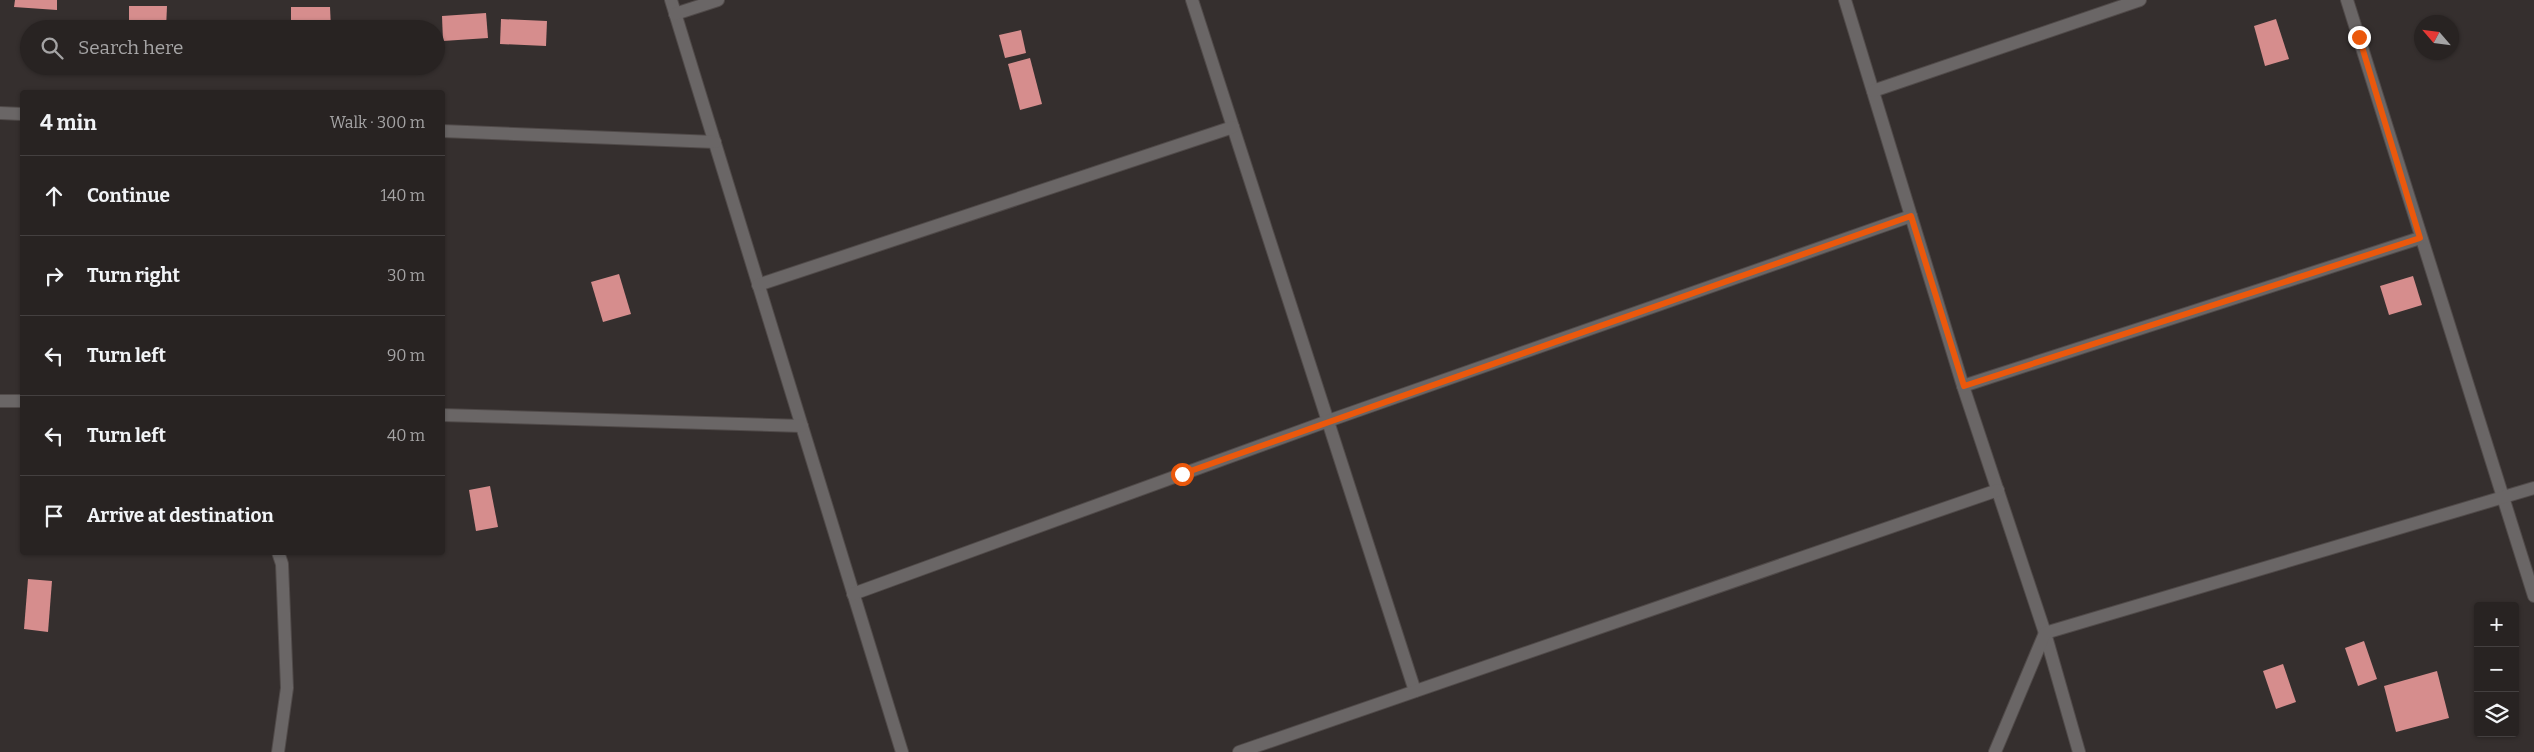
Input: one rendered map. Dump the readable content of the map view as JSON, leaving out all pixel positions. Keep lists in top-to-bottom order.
{
  "north": "top left",
  "page": {
    "search": "Search here",
    "heading": ["4 min", "Walk · 300 m"],
    "list": [
      ["Continue", "140 m"],
      ["Turn right", "30 m"],
      ["Turn left", "90 m"],
      ["Turn left", "40 m"],
      "Arrive at destination"
    ],
    "map_buttons": ["+", "−"]
  }
}
